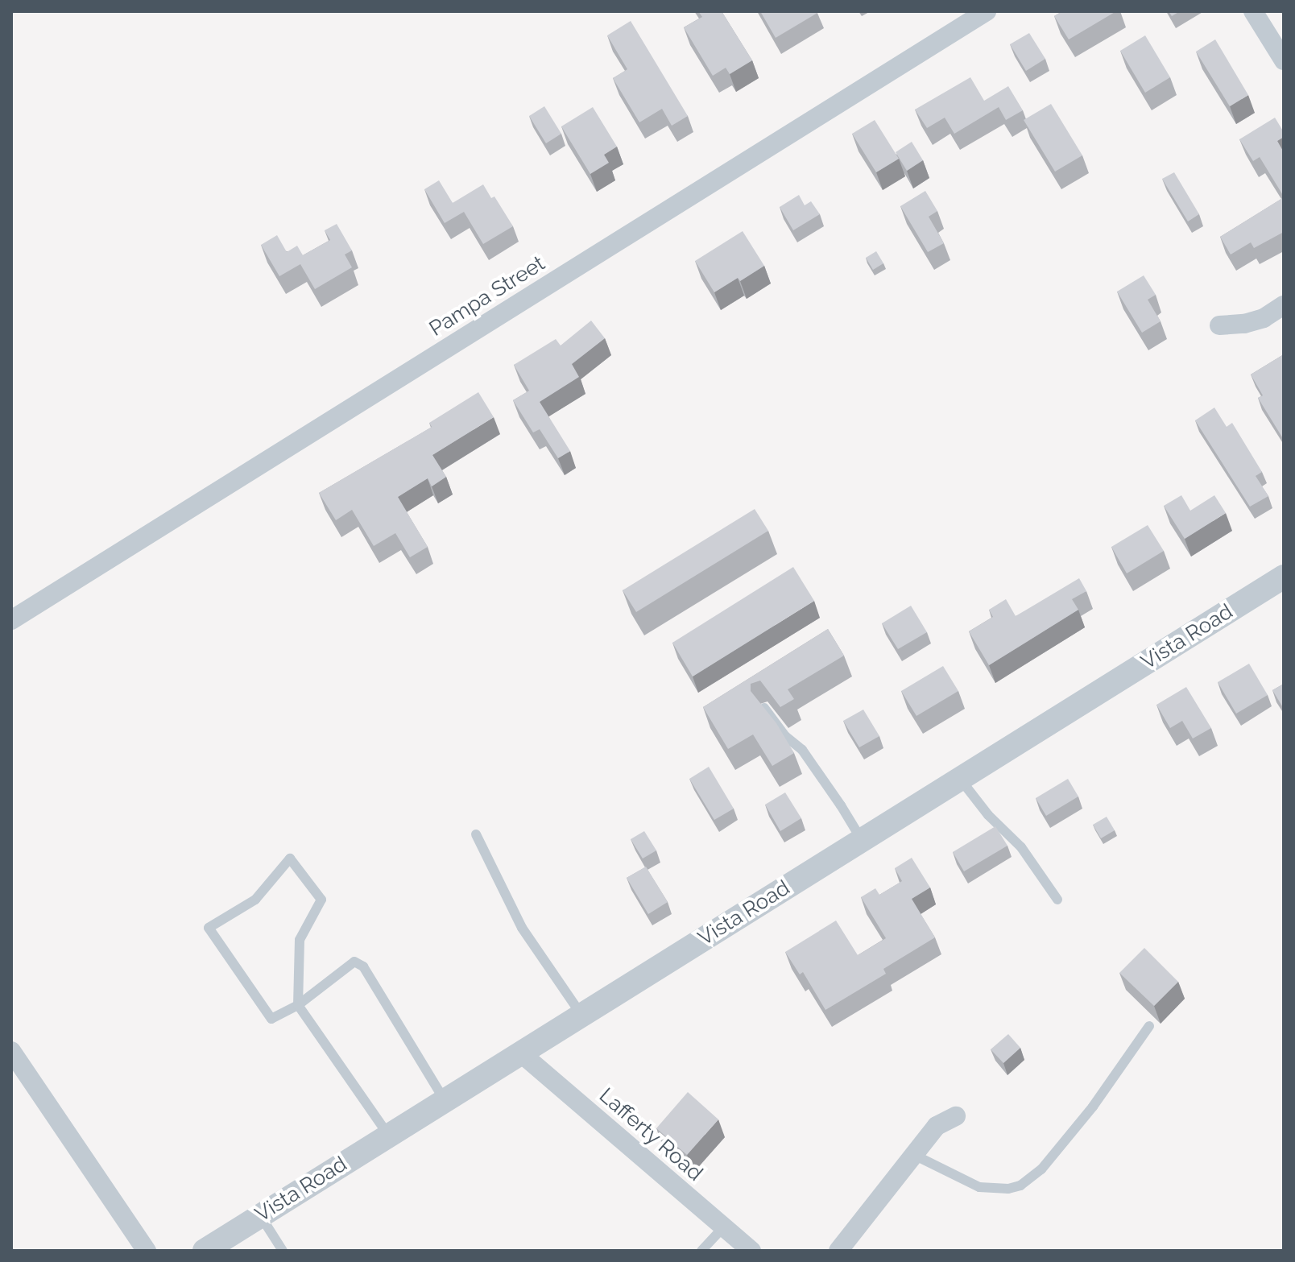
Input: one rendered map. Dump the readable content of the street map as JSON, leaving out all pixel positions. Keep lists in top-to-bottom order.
{
  "streets": {
    "street": ["Pampa Street", "Vista Road", "Lafferty Road"]
  },
  "crossings": [
    ["Vista Road", "Lafferty Road"]
  ]
}
